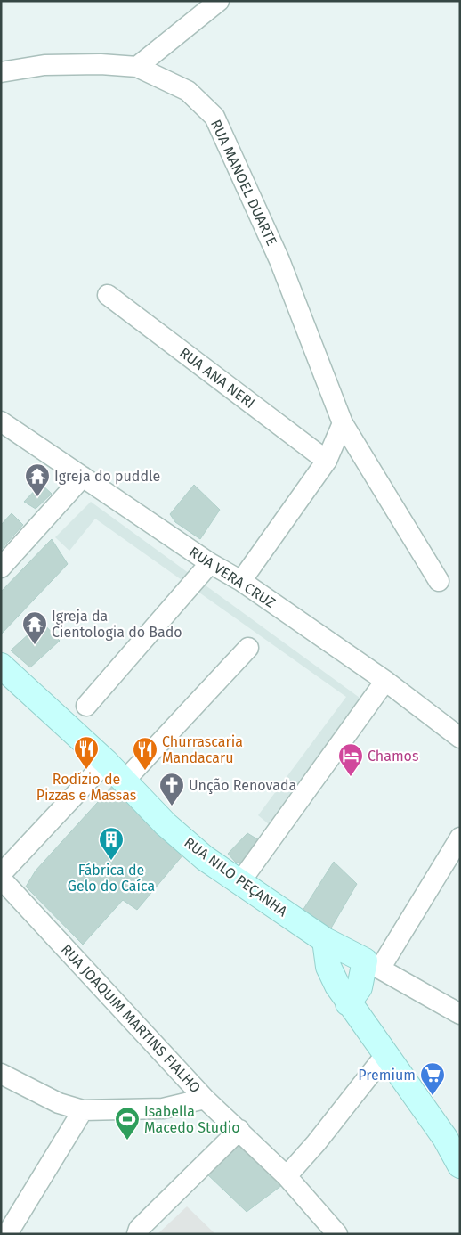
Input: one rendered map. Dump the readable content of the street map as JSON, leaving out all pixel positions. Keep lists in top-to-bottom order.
{
  "streets": {
    "main road": ["RUA NILO PEÇANHA"],
    "street": [
      "RUA MANOEL DUARTE",
      "RUA ANA NERI",
      "RUA VERA CRUZ",
      "RUA JOAQUIM MARTINS FIALHO"
    ]
  },
  "places": {
    "temple": ["Igreja do puddle", "Igreja da Cientologia do Bado"],
    "restaurant": ["Rodízio de Pizzas e Massas", "Churrascaria Mandacaru"],
    "hotel": ["Chamos"],
    "church": ["Unção Renovada"],
    "building": ["Fábrica de Gelo do Caíca"],
    "supermarket": ["Premium"],
    "sports": ["Isabella Macedo Studio"]
  }
}
